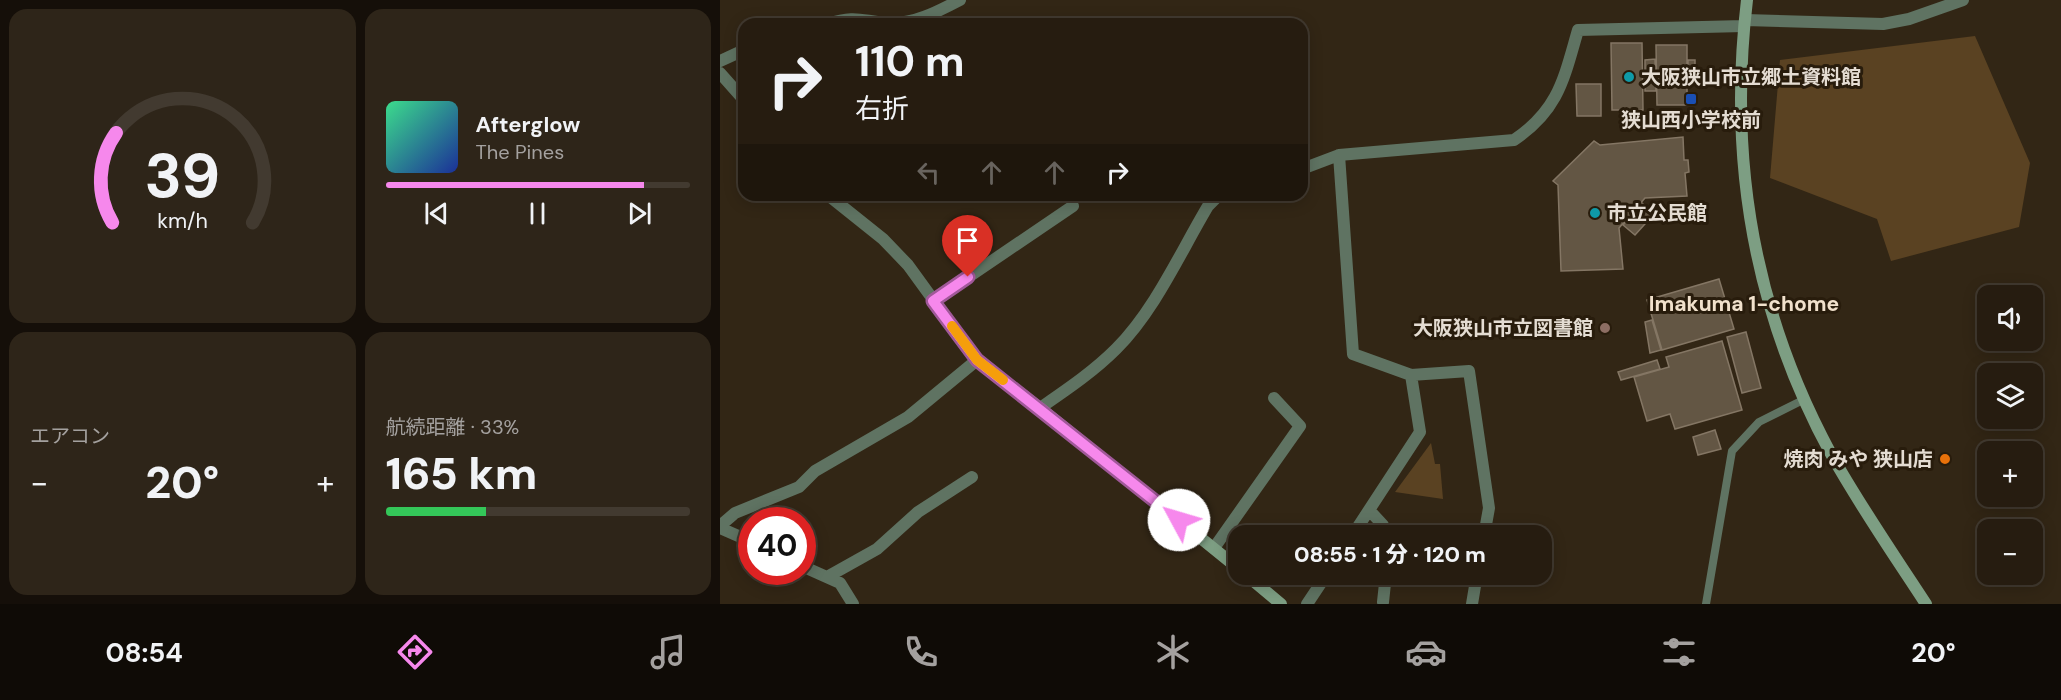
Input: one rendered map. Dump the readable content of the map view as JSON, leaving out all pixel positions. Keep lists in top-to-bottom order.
{
  "districts": ["Imakuma 1-chome"],
  "places": {
    "other": [
      "大阪狭山市立郷土資料館",
      "市立公民館",
      "大阪狭山市立図書館",
      "焼肉 みや 狭山店"
    ],
    "transit": ["狭山西小学校前"]
  },
  "page": {
    "turn": ["110 m", "右折"],
    "song": ["Afterglow", "The Pines"],
    "map_buttons": ["+", "−"],
    "tile": [
      "エアコン",
      ["航続距離 · 33%", "165 km"]
    ],
    "heat": ["−", "20°", "+"],
    "limit": "40",
    "trip": "08:55 · 1 分 · 120 m",
    "tabs": ["08:54", "20°"],
    "gauge": ["39", "km/h"]
  }
}
